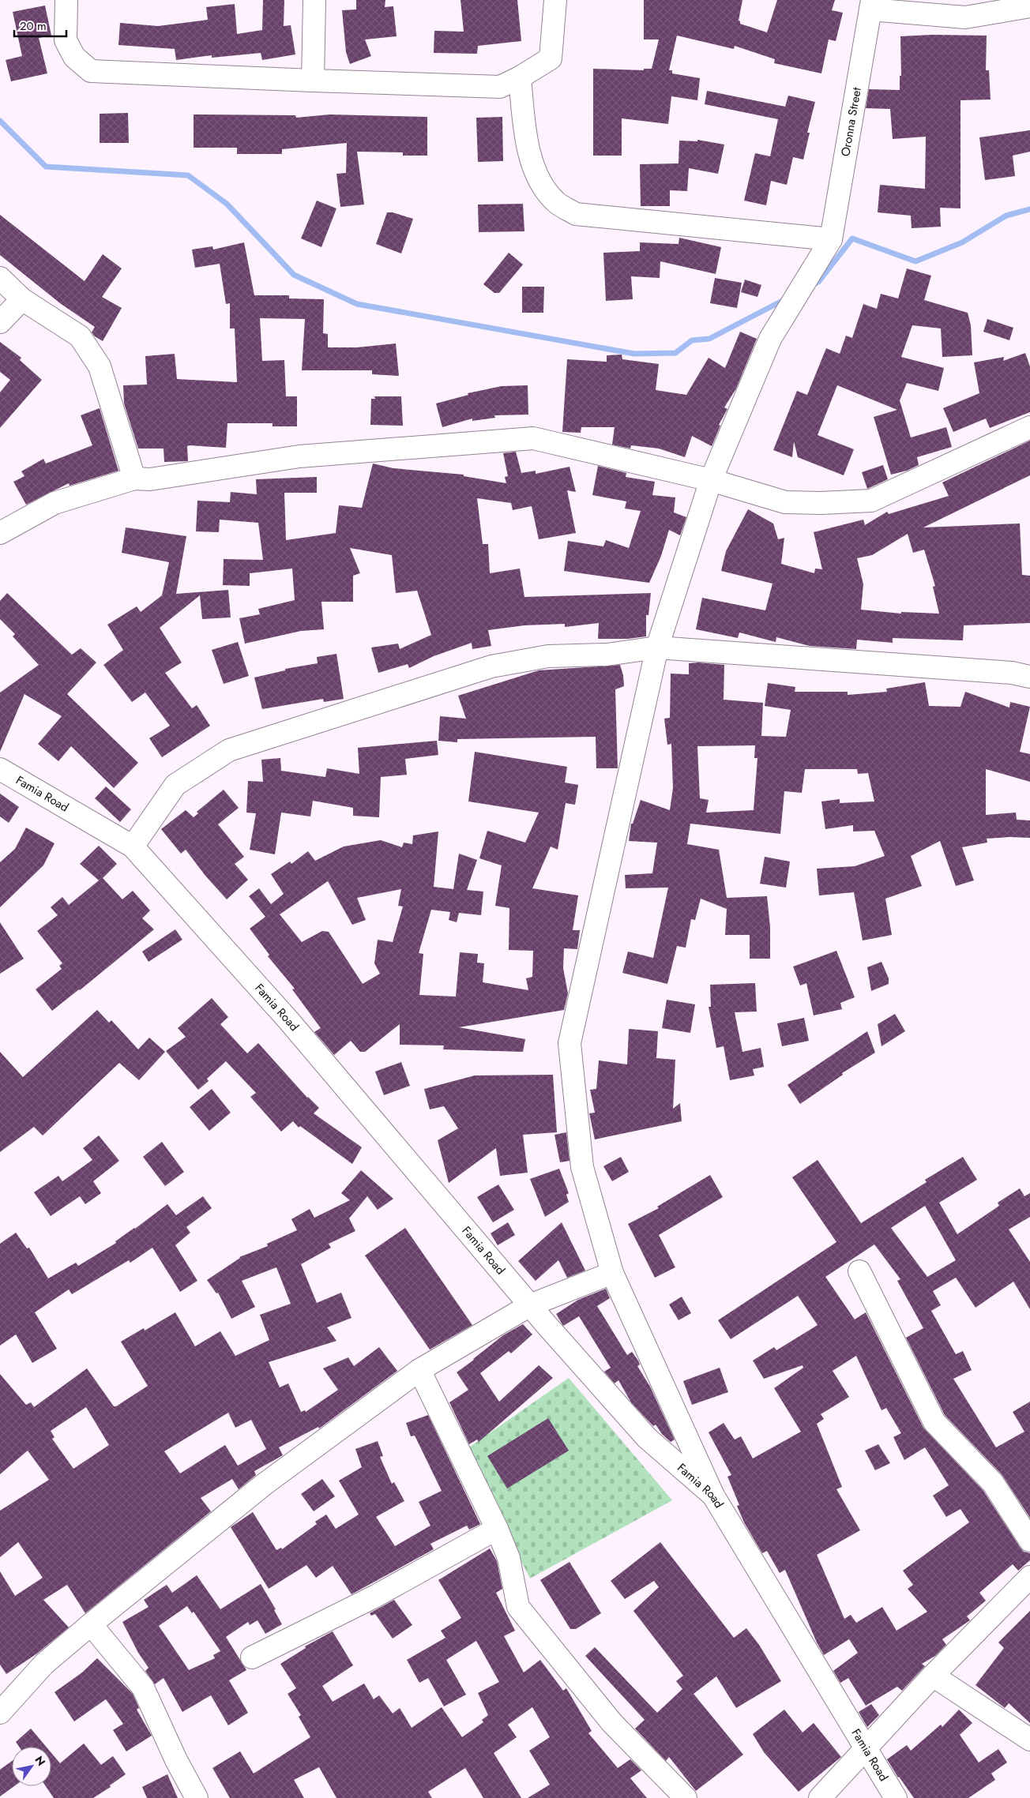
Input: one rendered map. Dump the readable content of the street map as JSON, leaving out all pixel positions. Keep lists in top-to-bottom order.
{
  "streets": {
    "street": ["Oronna Street", "Famia Road"]
  },
  "scale_bar": "20 m",
  "north": "top right"
}
